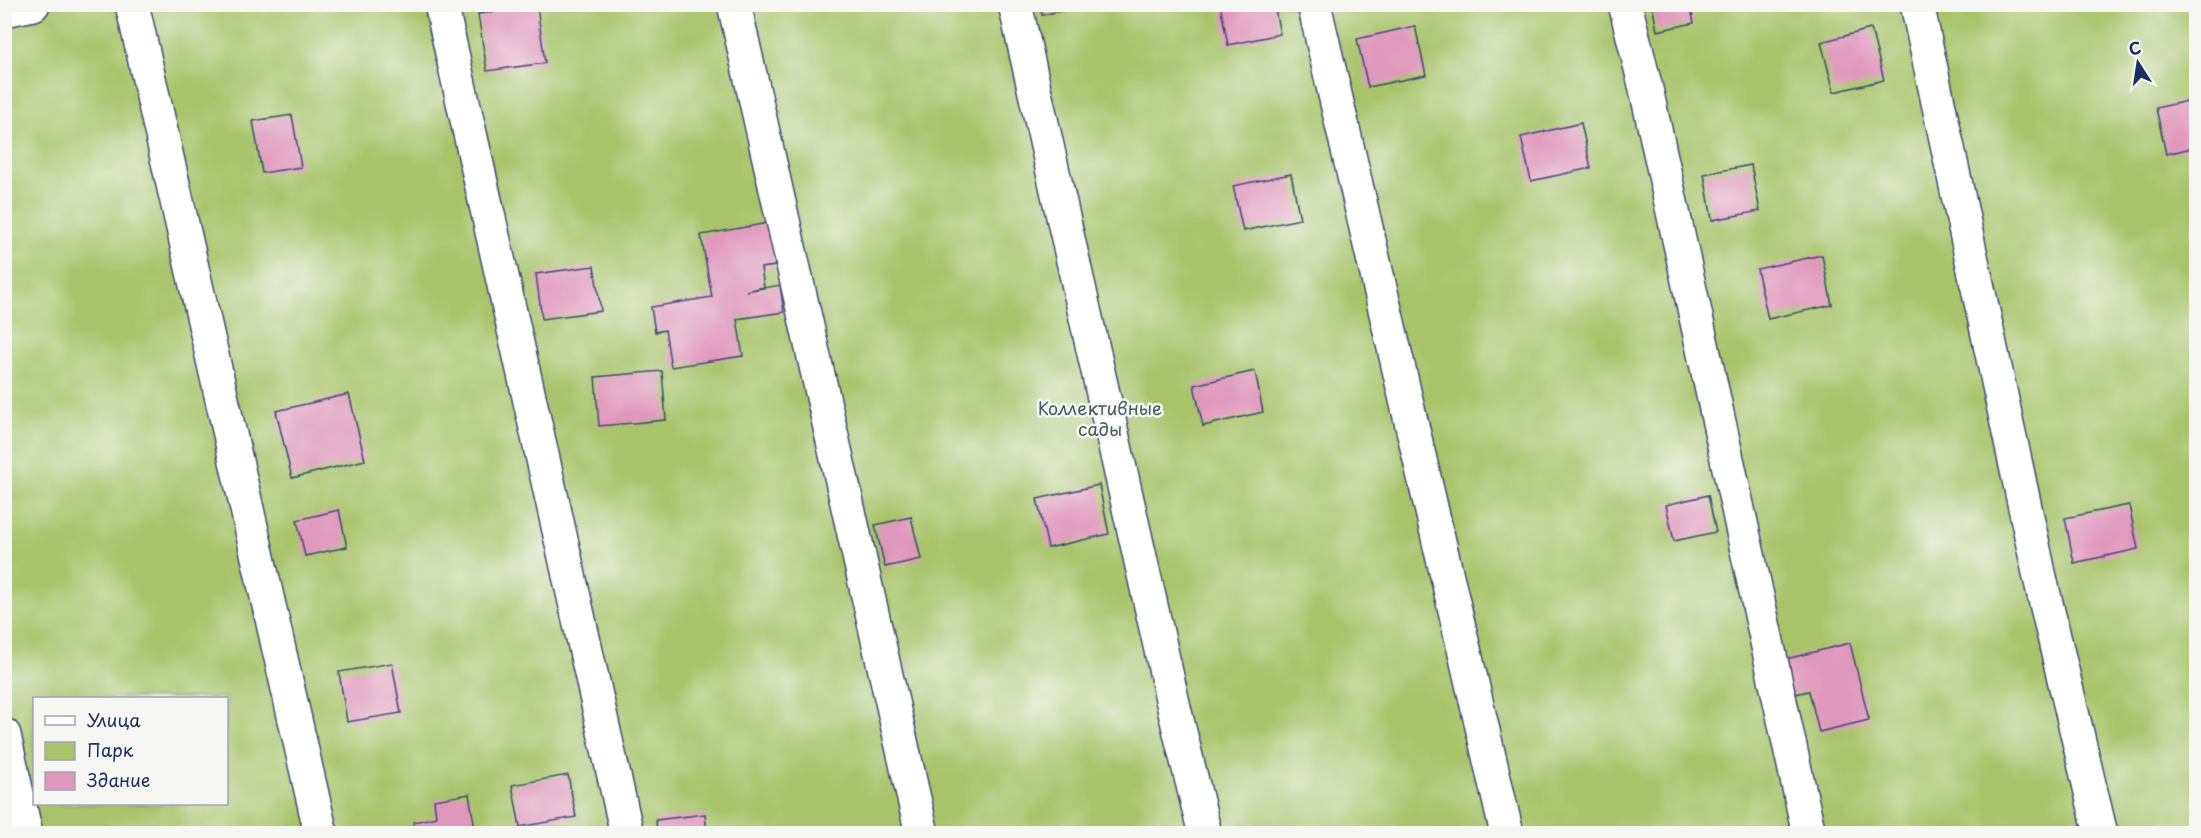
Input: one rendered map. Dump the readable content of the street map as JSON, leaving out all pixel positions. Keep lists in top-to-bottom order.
{
  "parks": ["Коллективные сады"],
  "legend": ["Улица", "Парк", "Здание"],
  "north": "top"
}
